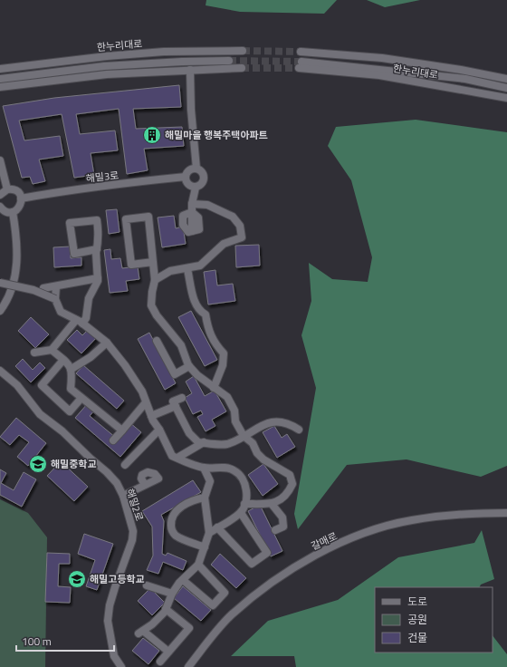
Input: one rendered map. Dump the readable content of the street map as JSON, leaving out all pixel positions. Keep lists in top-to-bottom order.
{
  "streets": {
    "street": [
      "한누리대로",
      "해밀3로",
      "해밀2로",
      "갈매로"
    ]
  },
  "places": {
    "building": ["해밀마을 행복주택아파트"],
    "school or university": ["해밀중학교", "해밀고등학교"]
  },
  "legend": ["도로", "공원", "건물"],
  "scale_bar": "100 m"
}
